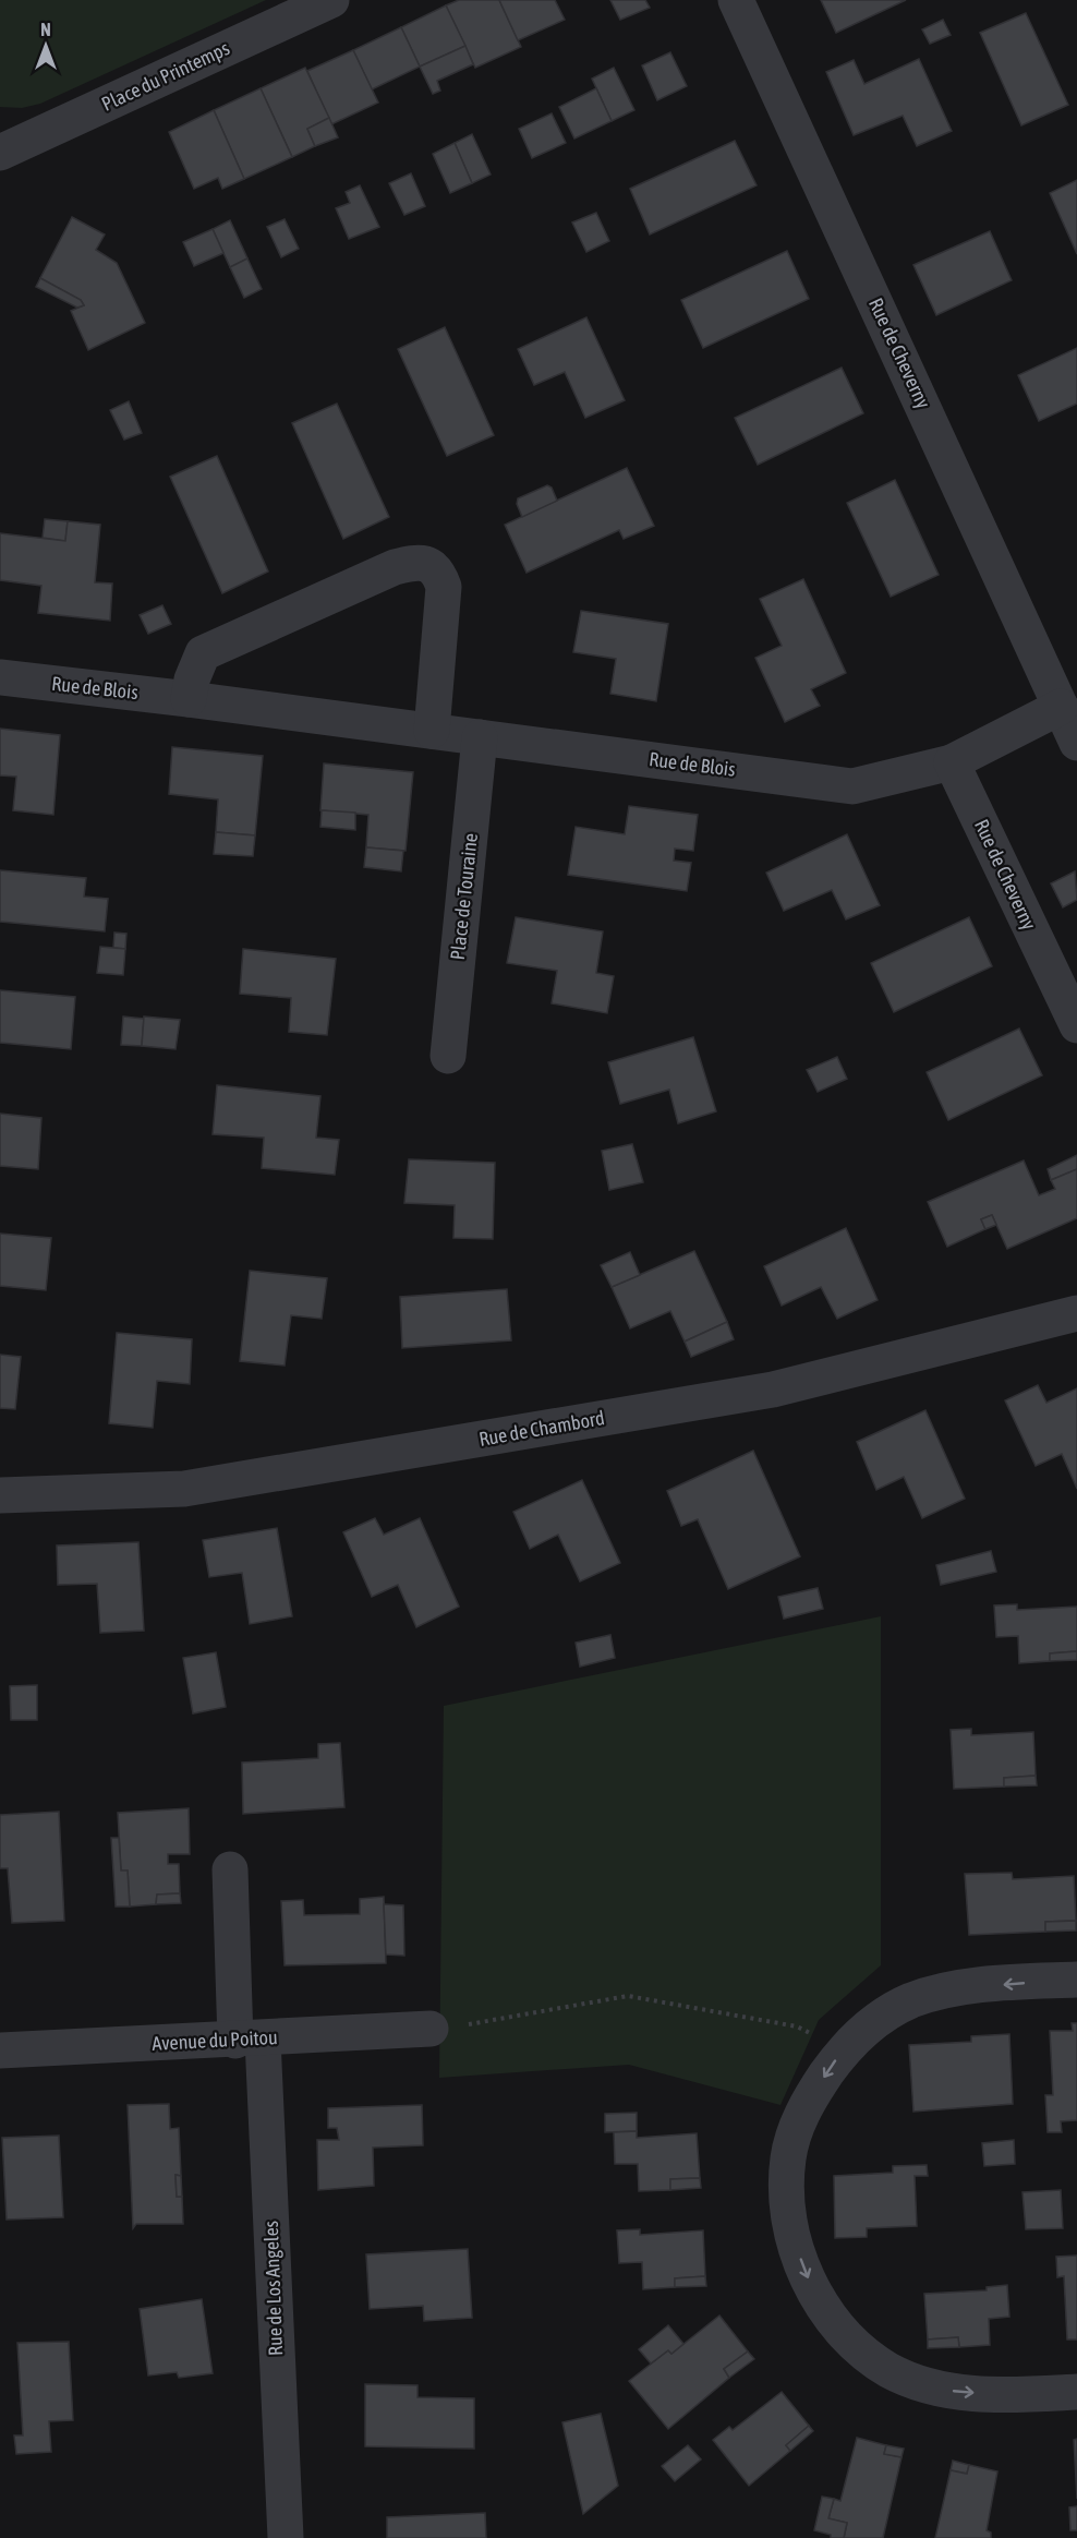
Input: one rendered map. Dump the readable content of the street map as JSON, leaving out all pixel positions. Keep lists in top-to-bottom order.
{
  "streets": {
    "street": [
      "Place du Printemps",
      "Rue de Cheverny",
      "Rue de Blois",
      "Place de Touraine",
      "Rue de Chambord",
      "Avenue du Poitou",
      "Rue de Los Angeles"
    ]
  },
  "crossings": [
    ["Rue de Cheverny", "Rue de Blois"],
    ["Rue de Blois", "Place de Touraine"],
    ["Avenue du Poitou", "Rue de Los Angeles"]
  ],
  "north": "top"
}
